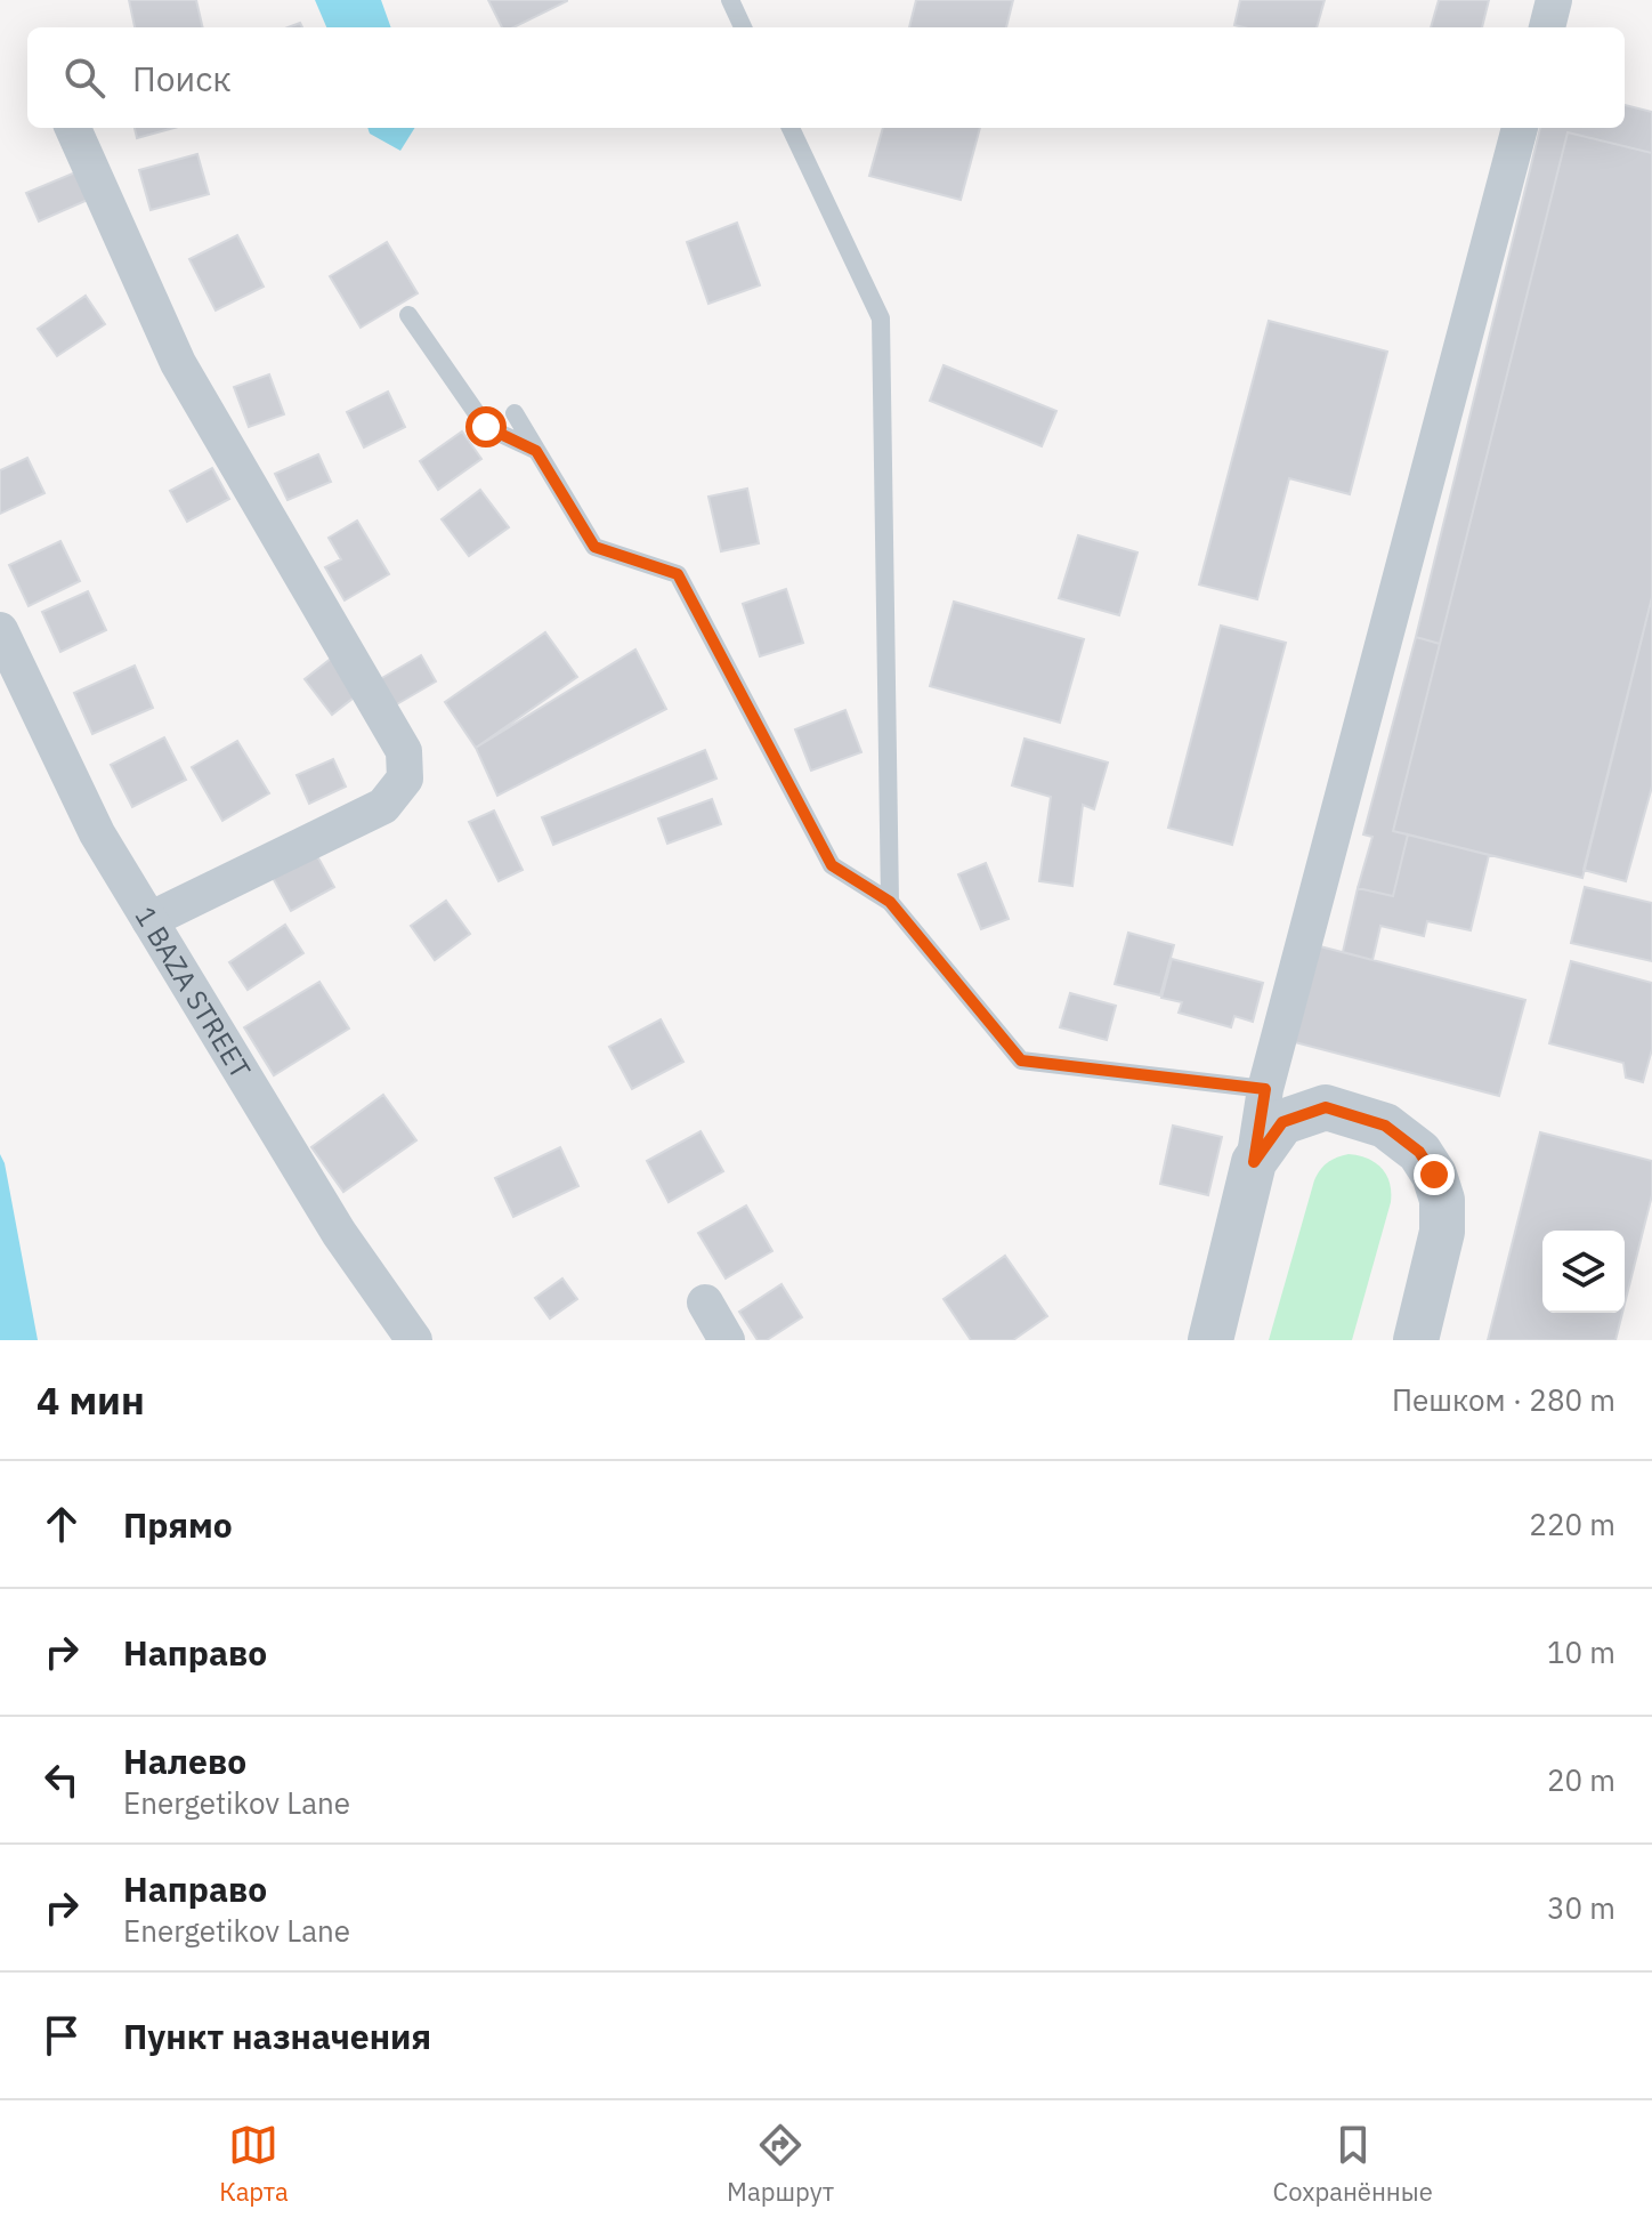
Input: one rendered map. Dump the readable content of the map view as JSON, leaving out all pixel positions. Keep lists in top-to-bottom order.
{
  "streets": {
    "street": ["1 BAZA STREET"]
  },
  "page": {
    "search": "Поиск",
    "heading": ["4 мин", "Пешком · 280 m"],
    "list": [
      ["Прямо", "220 m"],
      ["Направо", "10 m"],
      ["Налево", "Energetikov Lane", "20 m"],
      ["Направо", "Energetikov Lane", "30 m"],
      "Пункт назначения"
    ],
    "nav": ["Карта", "Маршрут", "Сохранённые"]
  }
}
